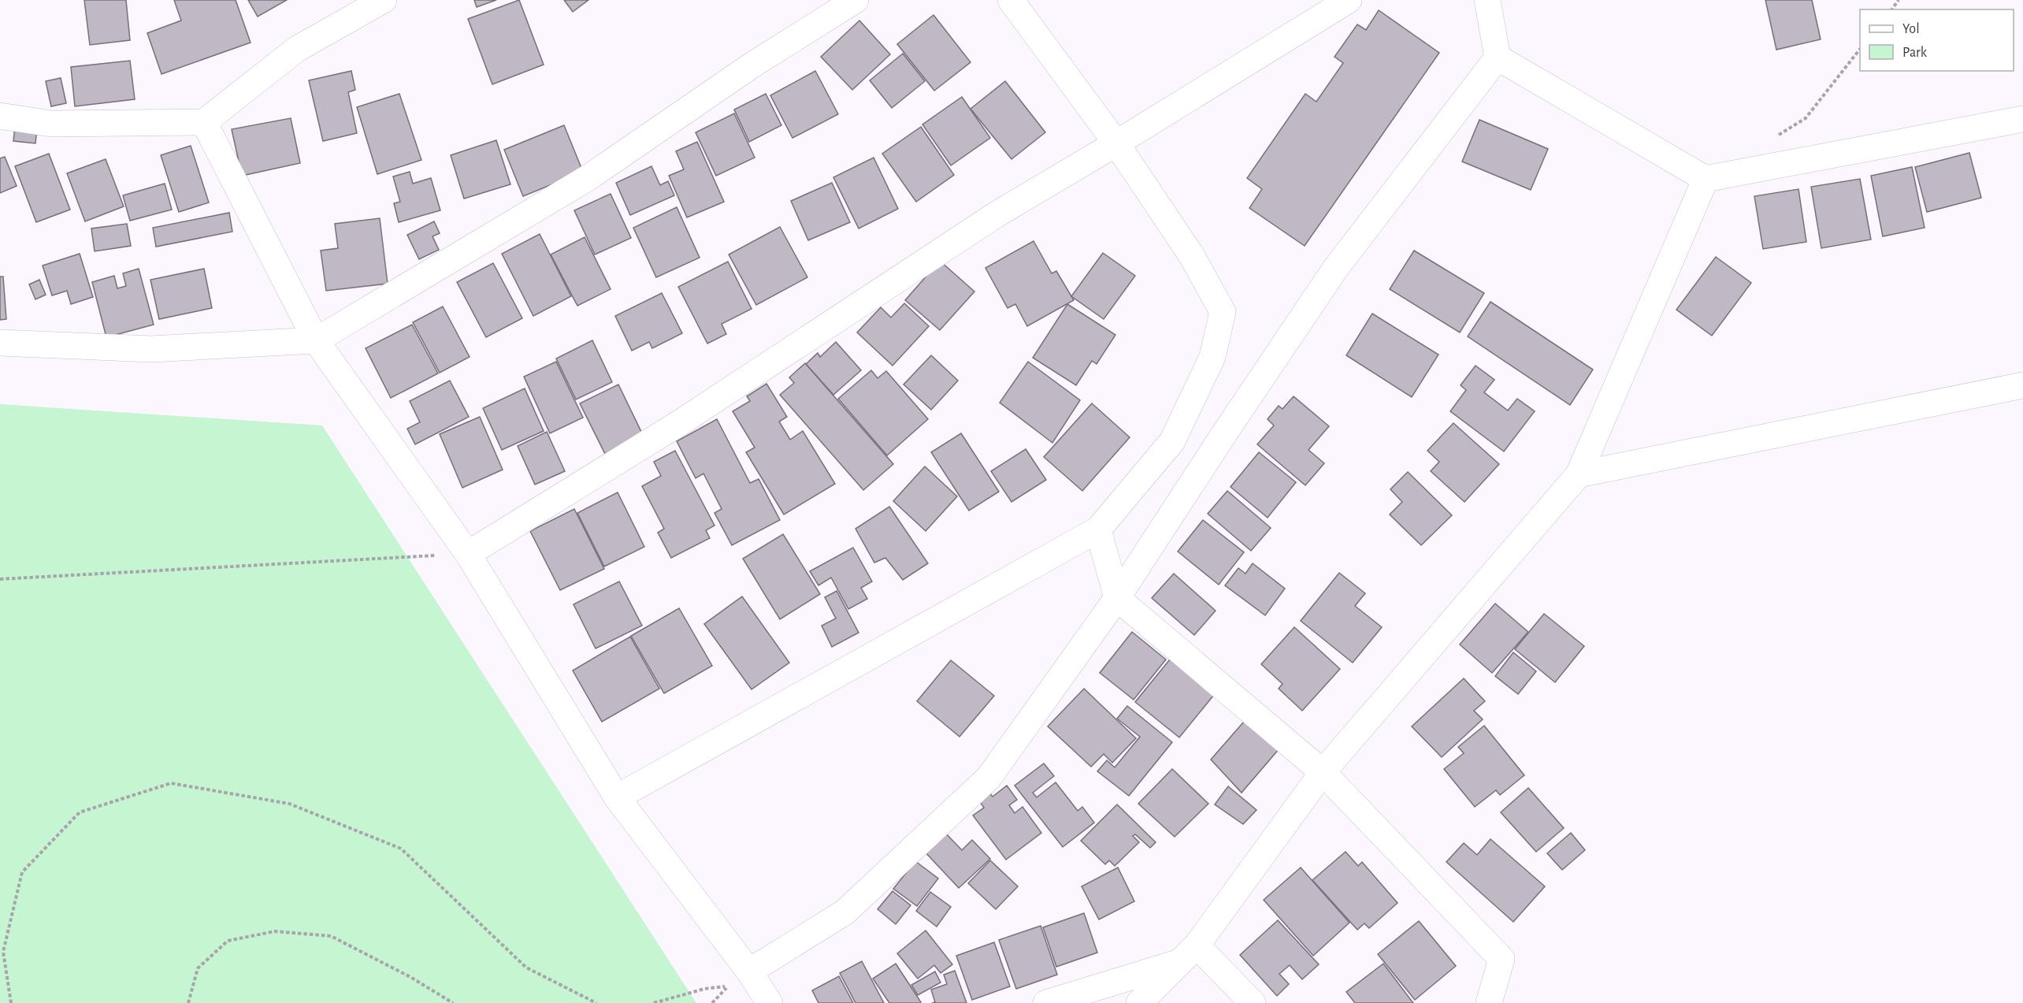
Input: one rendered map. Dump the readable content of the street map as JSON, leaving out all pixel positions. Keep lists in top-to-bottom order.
{
  "legend": ["Yol", "Park"]
}
